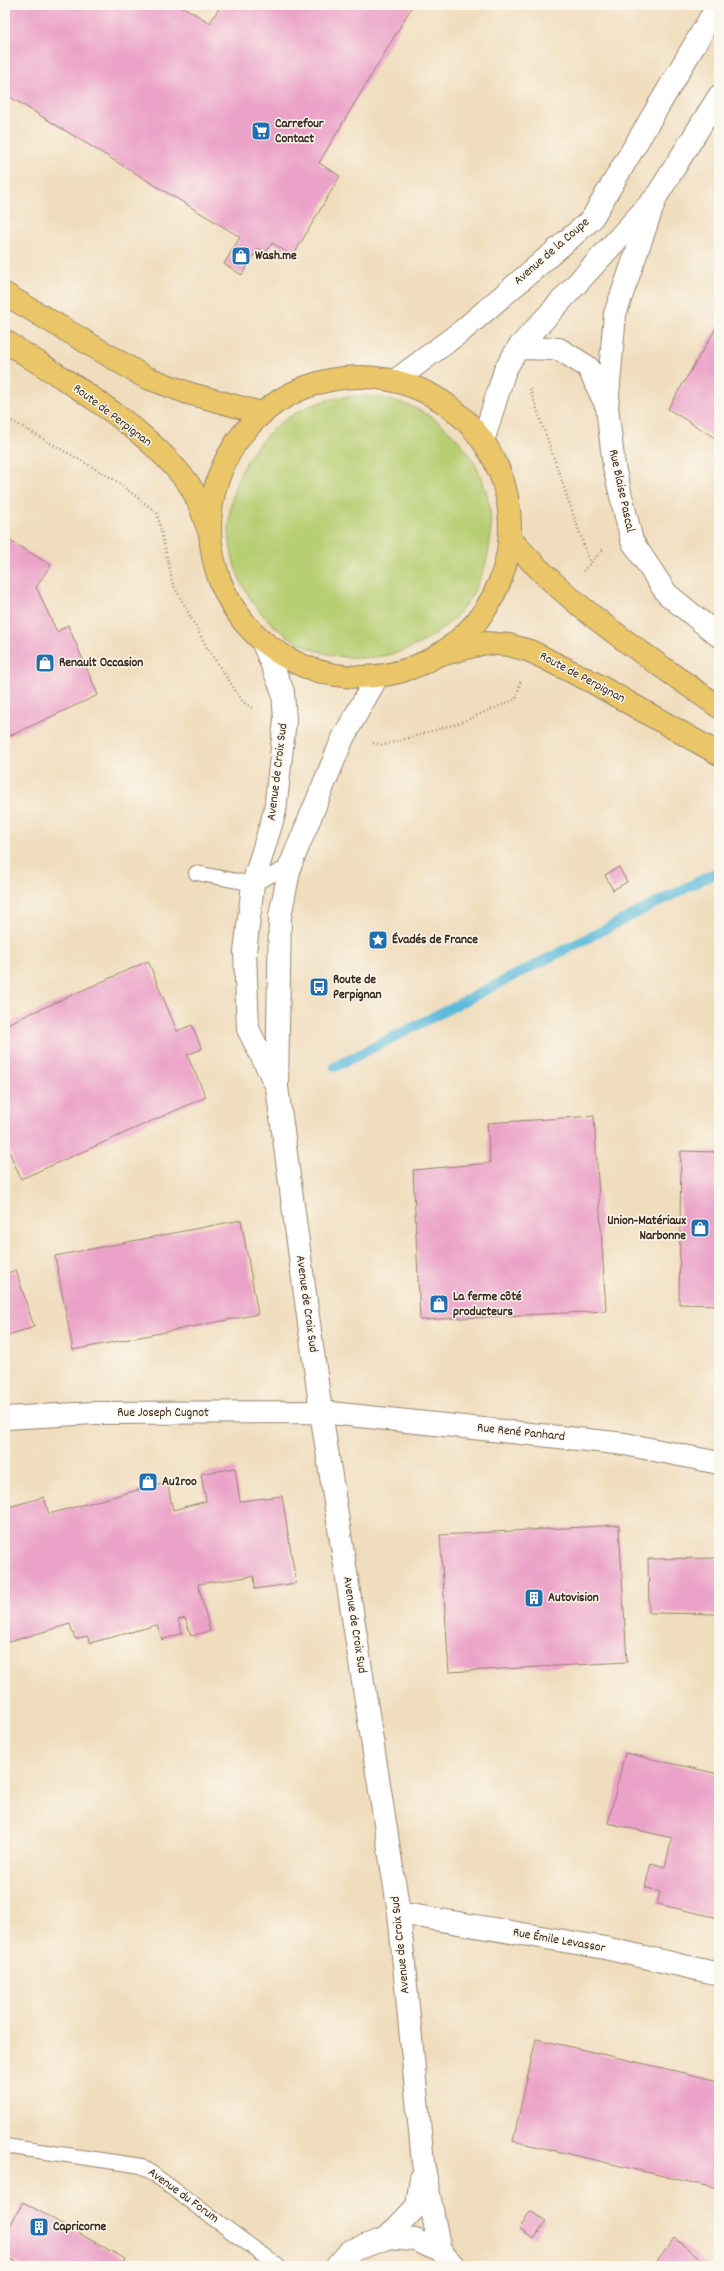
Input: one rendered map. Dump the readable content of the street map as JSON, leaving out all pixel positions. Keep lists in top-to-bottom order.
{
  "streets": {
    "main road": ["Route de Perpignan"],
    "street": [
      "Avenue de la Coupe",
      "Rue Blaise Pascal",
      "Avenue de Croix Sud",
      "Rue Joseph Cugnot",
      "Rue René Panhard",
      "Rue Émile Levassor"
    ],
    "lane": ["Avenue du Forum"]
  },
  "crossings": [
    ["Avenue de Croix Sud", "Rue Joseph Cugnot"],
    ["Avenue de Croix Sud", "Rue René Panhard"],
    ["Avenue de Croix Sud", "Rue Émile Levassor"],
    ["Rue Joseph Cugnot", "Rue René Panhard"]
  ],
  "places": {
    "supermarket": ["Carrefour Contact"],
    "shop": [
      "Wash.me",
      "Renault Occasion",
      "Union-Matériaux Narbonne",
      "La ferme côté producteurs",
      "Au2roo"
    ],
    "place": ["Évadés de France"],
    "bus stop": ["Route de Perpignan"],
    "building": ["Autovision", "Capricorne"]
  }
}
